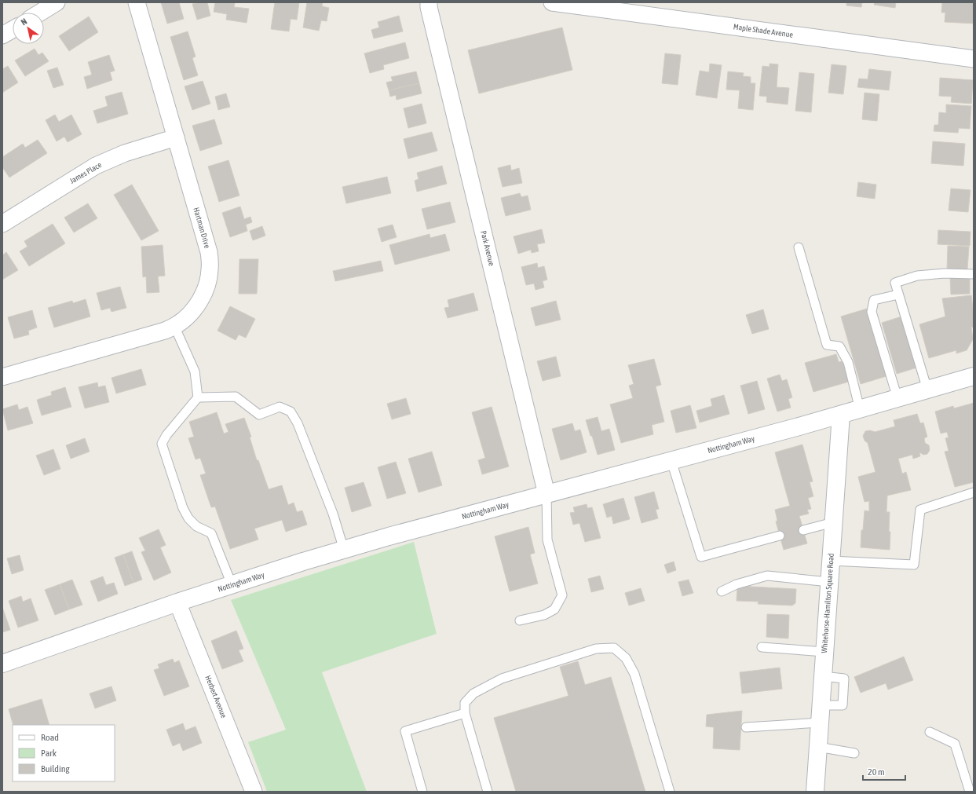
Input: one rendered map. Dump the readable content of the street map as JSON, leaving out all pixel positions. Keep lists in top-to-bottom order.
{
  "streets": {
    "street": [
      "Maple Shade Avenue",
      "James Place",
      "Hartman Drive",
      "Park Avenue",
      "Nottingham Way",
      "Whitehorse-Hamilton Square Road",
      "Herbert Avenue"
    ]
  },
  "crossings": [
    ["James Place", "Hartman Drive"],
    ["Park Avenue", "Nottingham Way"],
    ["Nottingham Way", "Whitehorse-Hamilton Square Road"],
    ["Nottingham Way", "Herbert Avenue"]
  ],
  "legend": ["Road", "Park", "Building"],
  "scale_bar": "20 m",
  "north": "top left"
}
